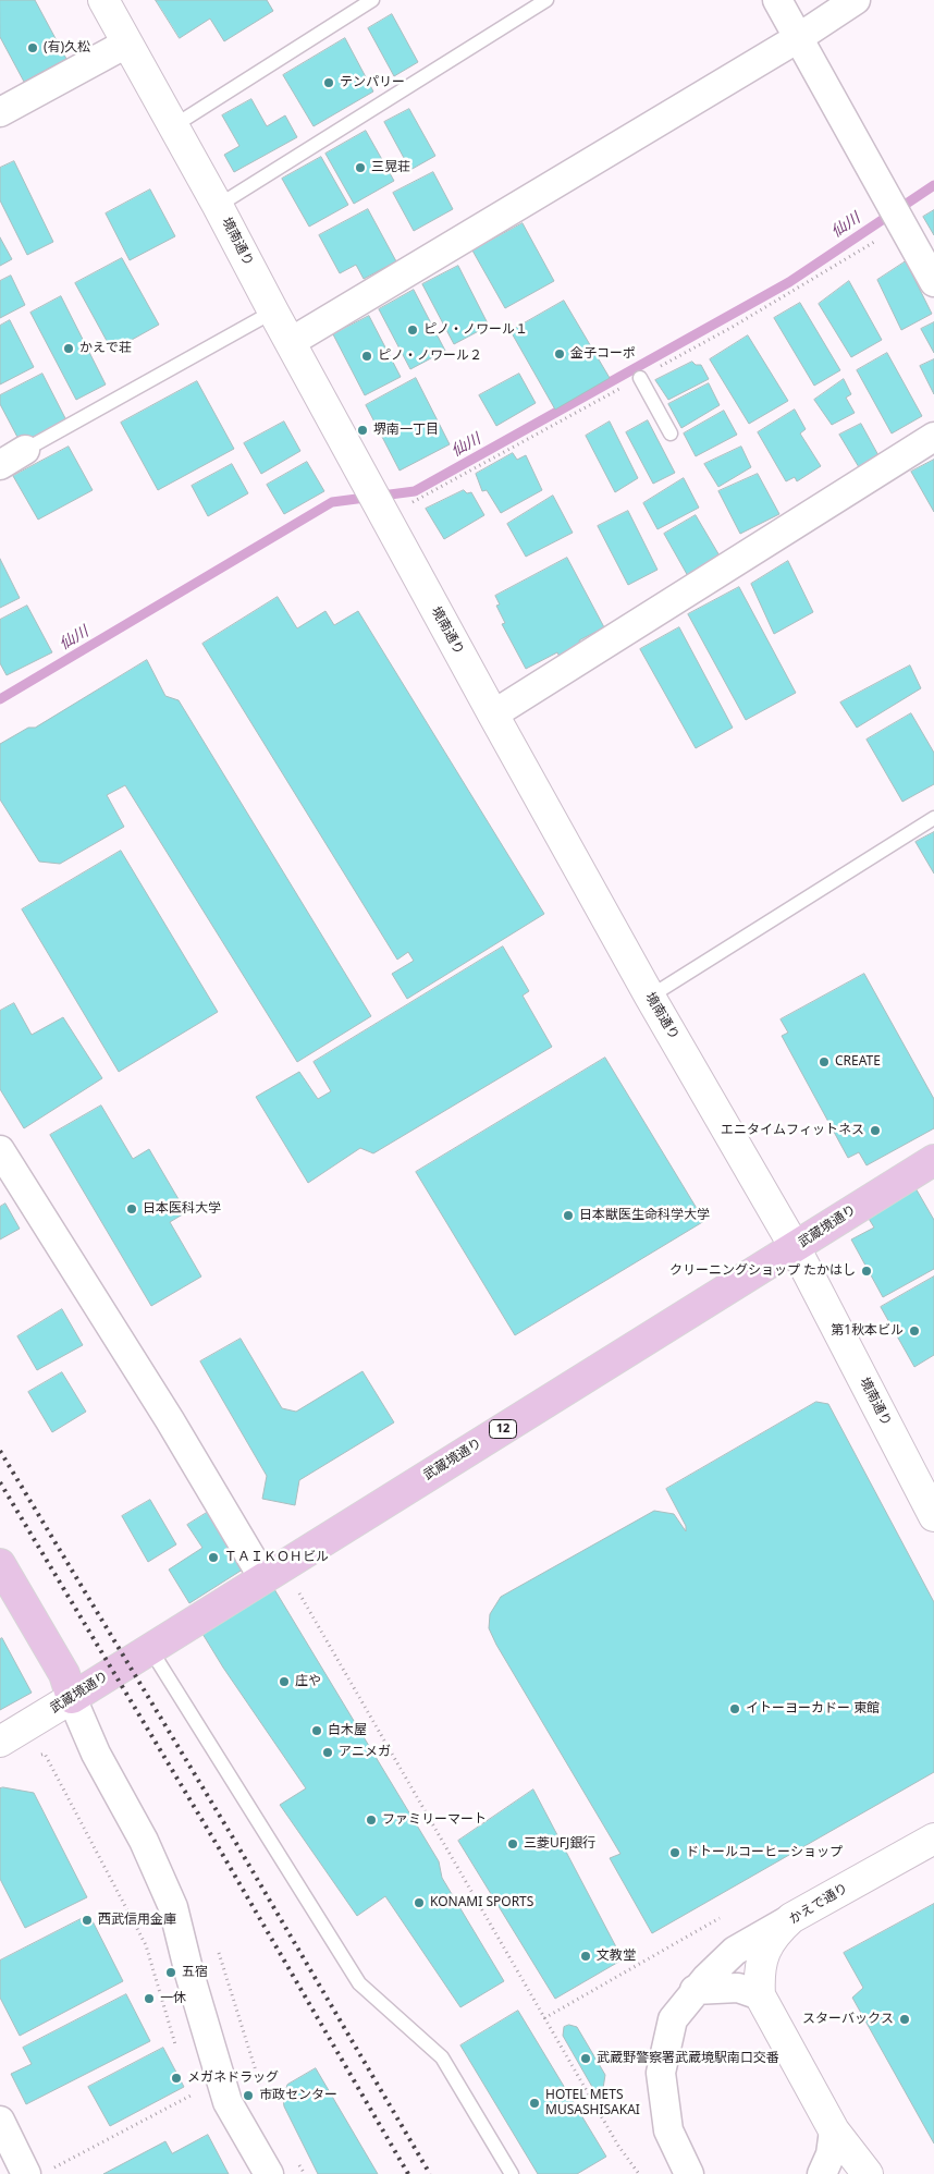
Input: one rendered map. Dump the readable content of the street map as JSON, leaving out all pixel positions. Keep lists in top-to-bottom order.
{
  "streets": {
    "main road": ["武蔵境通り", "12"],
    "street": ["境南通り", "かえで通り"]
  },
  "crossings": [
    ["境南通り", "武蔵境通り"]
  ],
  "water": ["仙川"],
  "places": [
    "(有)久松",
    "テンパリー",
    "三晃荘",
    "ピノ・ノワール１",
    "かえで荘",
    "金子コーポ",
    "ピノ・ノワール２",
    "堺南一丁目",
    "CREATE",
    "エニタイムフィットネス",
    "日本医科大学",
    "日本獣医生命科学大学",
    "クリーニングショップ たかはし",
    "第1秋本ビル",
    "ＴＡＩＫＯＨビル",
    "庄や",
    "イトーヨーカドー 東館",
    "白木屋",
    "アニメガ",
    "ファミリーマート",
    "三菱UFJ銀行",
    "ドトールコーヒーショップ",
    "KONAMI SPORTS",
    "西武信用金庫",
    "文教堂",
    "五宿",
    "一休",
    "スターバックス",
    "武蔵野警察署武蔵境駅南口交番",
    "メガネドラッグ",
    "市政センター",
    "HOTEL METS MUSASHISAKAI"
  ]
}
